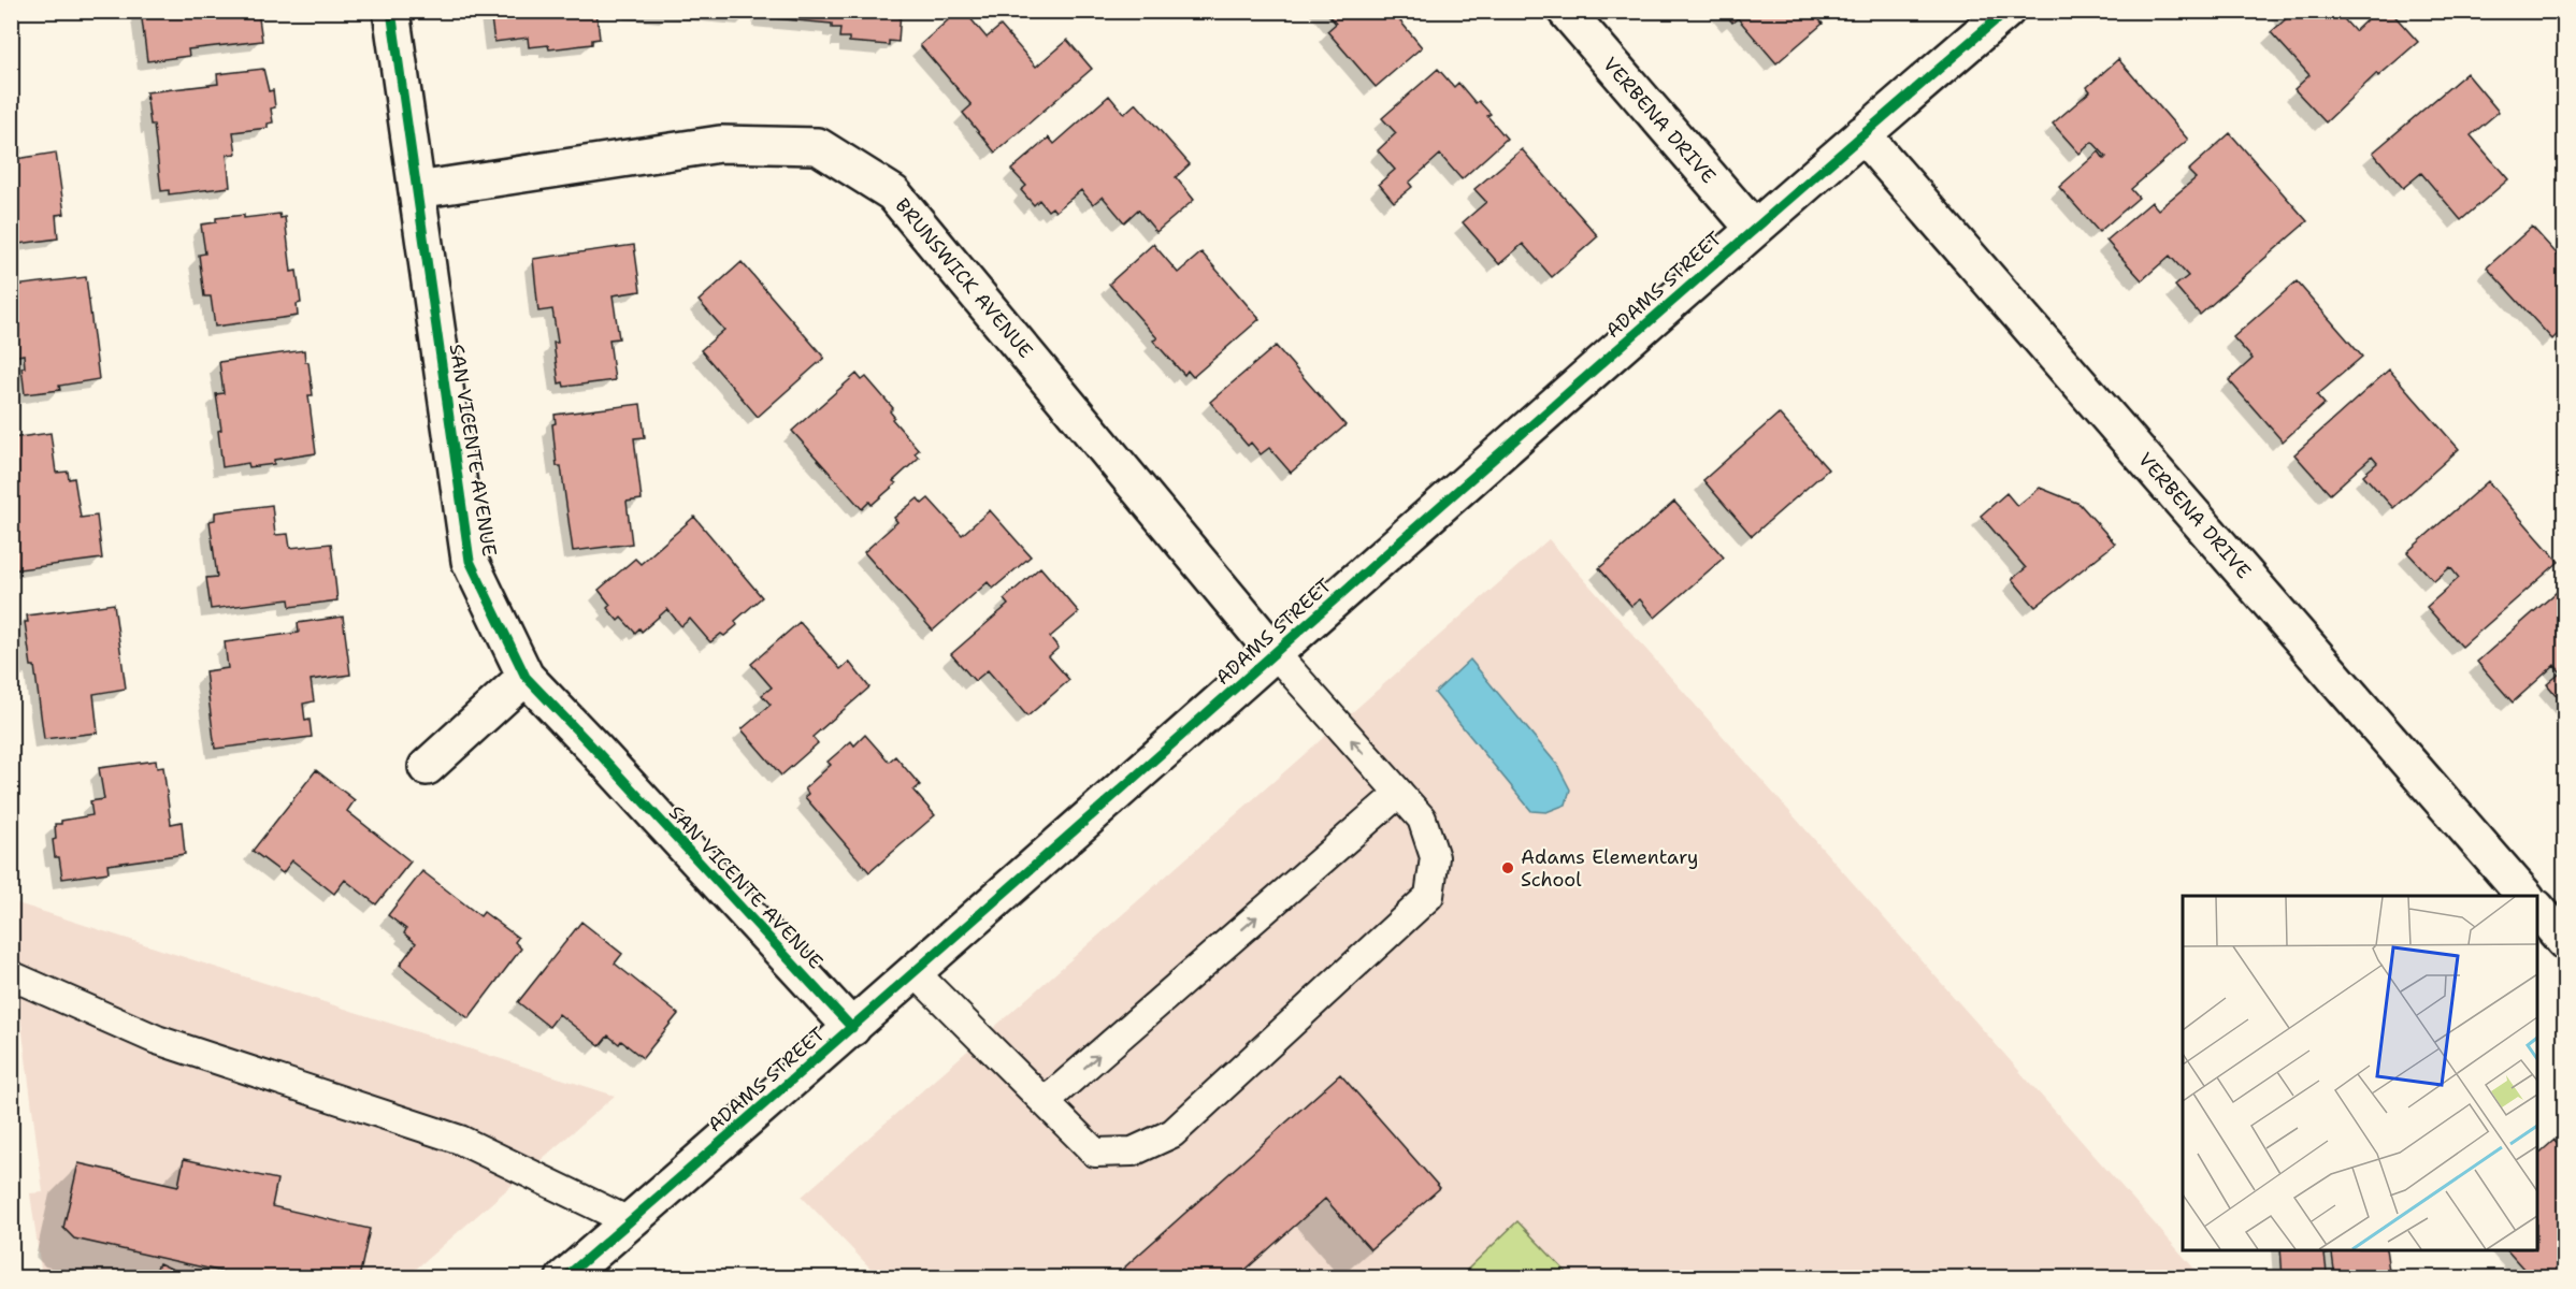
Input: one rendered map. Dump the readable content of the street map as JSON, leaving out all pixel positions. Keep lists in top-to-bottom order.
{
  "streets": {
    "street": [
      "VERBENA DRIVE",
      "BRUNSWICK AVENUE",
      "ADAMS STREET",
      "SAN VICENTE AVENUE"
    ]
  },
  "crossings": [
    ["VERBENA DRIVE", "ADAMS STREET"],
    ["BRUNSWICK AVENUE", "ADAMS STREET"],
    ["BRUNSWICK AVENUE", "SAN VICENTE AVENUE"],
    ["ADAMS STREET", "SAN VICENTE AVENUE"]
  ],
  "places": ["Adams Elementary School"]
}
